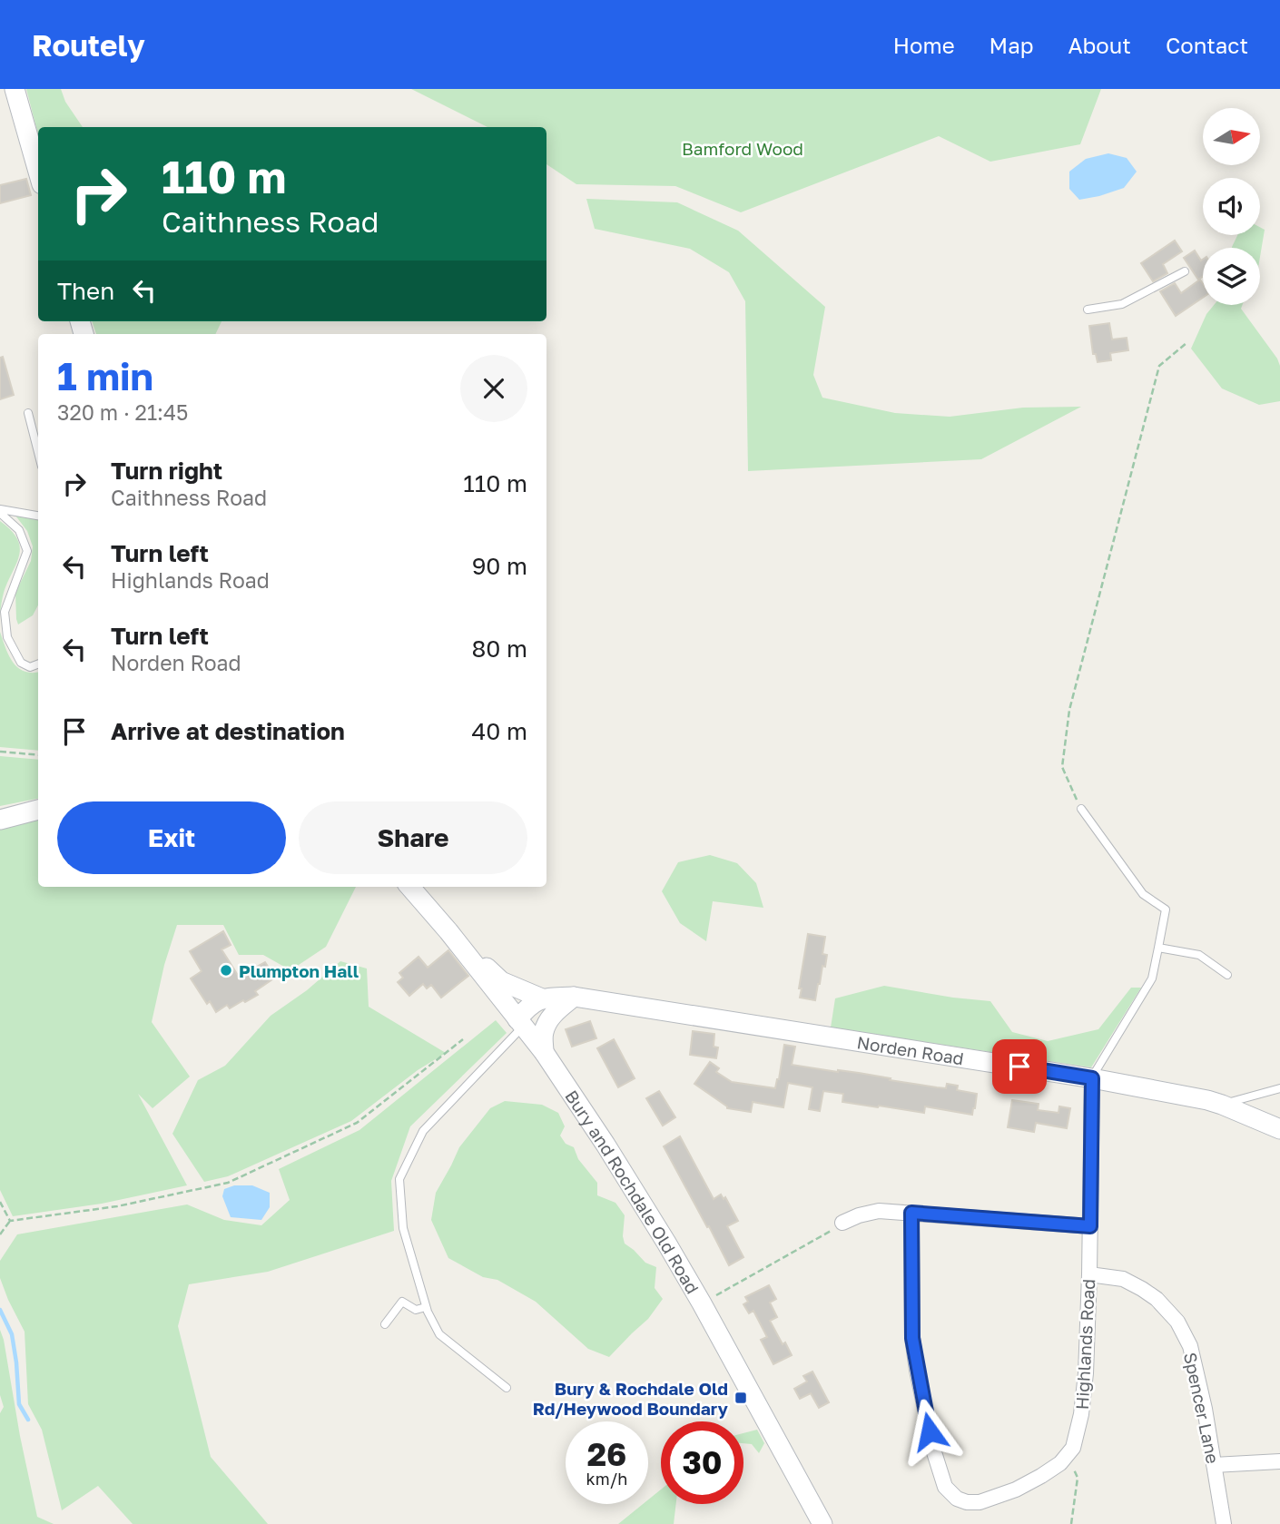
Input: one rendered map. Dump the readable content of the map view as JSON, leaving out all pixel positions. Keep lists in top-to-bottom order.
{
  "streets": {
    "street": [
      "Norden Road",
      "Bury and Rochdale Old Road",
      "Highlands Road",
      "Spencer Lane"
    ]
  },
  "crossings": [
    ["Norden Road", "Highlands Road"],
    ["Highlands Road", "Spencer Lane"]
  ],
  "parks": ["Bamford Wood"],
  "places": {
    "other": ["Plumpton Hall"],
    "transit": ["Bury & Rochdale Old Rd/Heywood Boundary"]
  },
  "north": "right",
  "page": {
    "header": "Routely",
    "nav": [
      "Home",
      "Map",
      "About",
      "Contact"
    ],
    "turn": ["110 m", "Caithness Road"],
    "then": "Then",
    "heading": ["1 min", "320 m · 21:45"],
    "list": [
      {
        "name": "Turn right",
        "note": "Caithness Road",
        "value": "110 m"
      },
      {
        "name": "Turn left",
        "note": "Highlands Road",
        "value": "90 m"
      },
      {
        "name": "Turn left",
        "note": "Norden Road",
        "value": "80 m"
      },
      {
        "name": "Arrive at destination",
        "value": "40 m"
      }
    ],
    "buttons": ["Exit", "Share"],
    "speed": "26 km/h",
    "limit": "30"
  }
}
